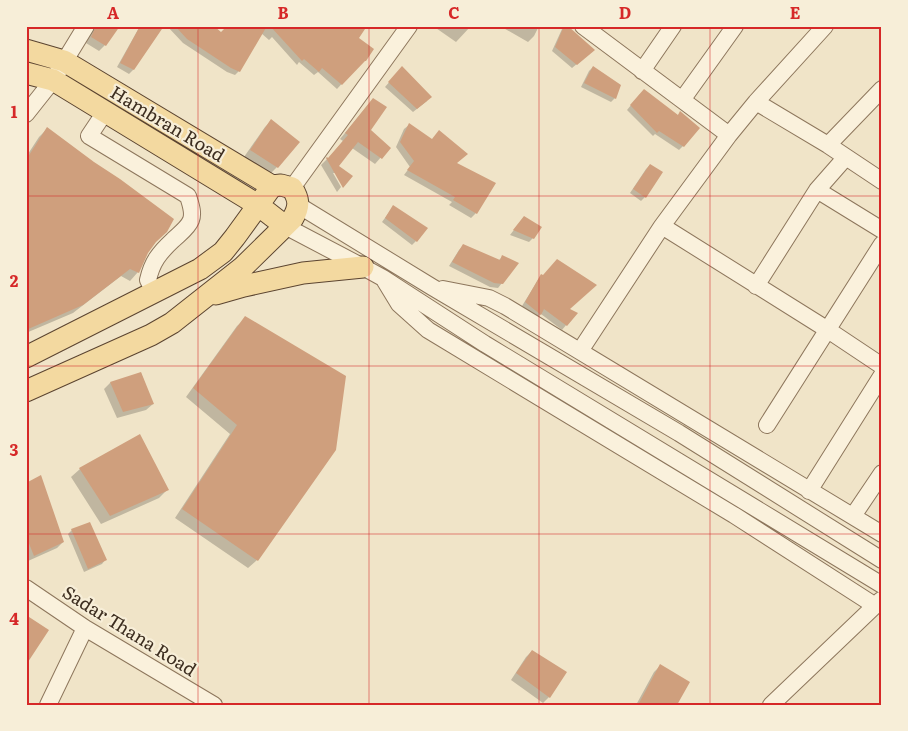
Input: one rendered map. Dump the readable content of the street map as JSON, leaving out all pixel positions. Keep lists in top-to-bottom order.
{
  "streets": {
    "main road": ["Hambran Road"],
    "street": ["Sadar Thana Road"]
  },
  "grid": {
    "columns": [
      "A",
      "B",
      "C",
      "D",
      "E"
    ],
    "rows": [
      "1",
      "2",
      "3",
      "4"
    ]
  }
}
